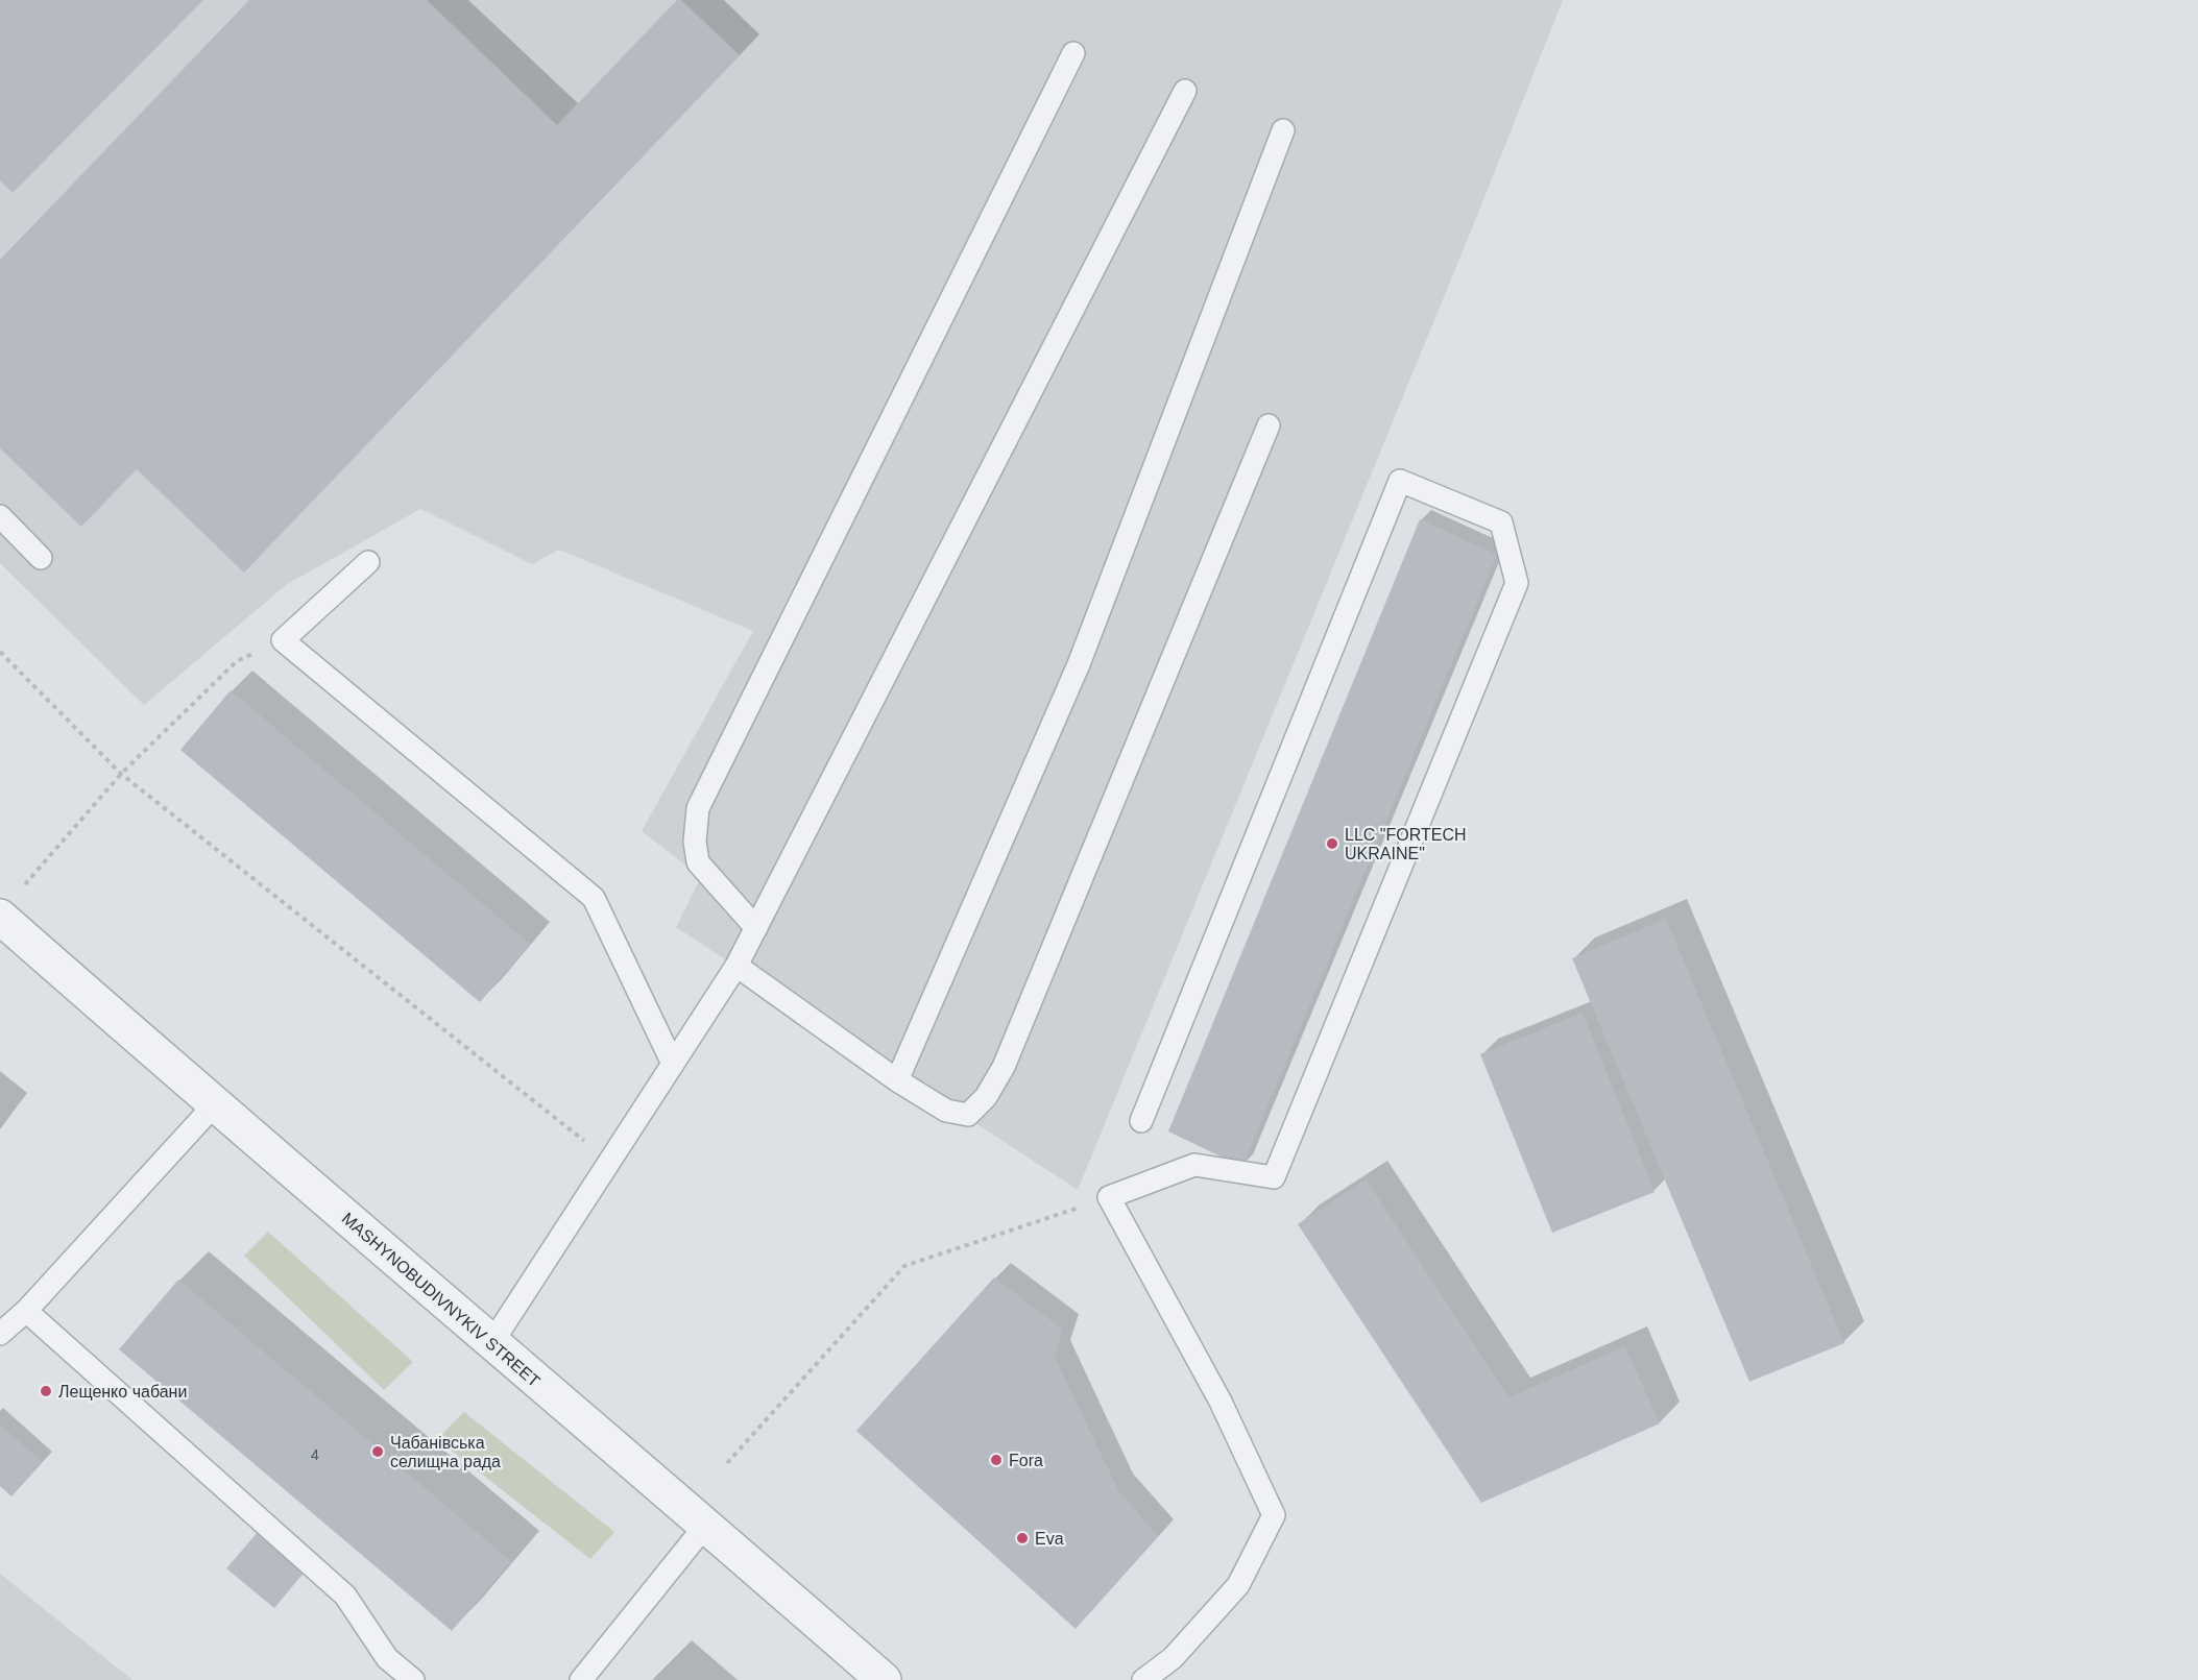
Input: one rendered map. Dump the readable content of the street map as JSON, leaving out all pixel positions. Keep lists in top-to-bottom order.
{
  "streets": {
    "street": ["MASHYNOBUDIVNYKIV STREET"]
  },
  "places": [
    "LLC \"FORTECH UKRAINE\"",
    "Лещенко чабани",
    "Чабанівська селищна рада",
    "Fora",
    "Eva"
  ],
  "house_numbers": ["4"]
}
